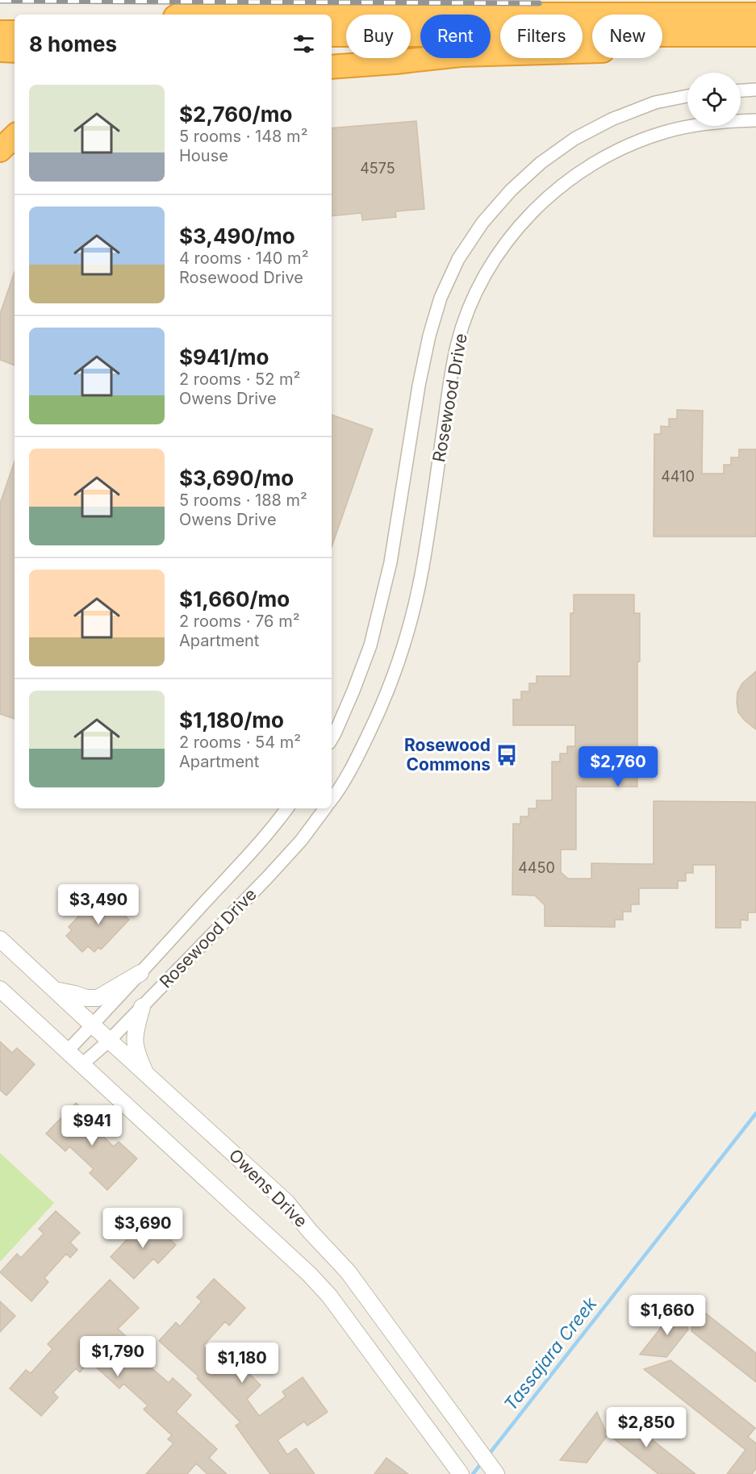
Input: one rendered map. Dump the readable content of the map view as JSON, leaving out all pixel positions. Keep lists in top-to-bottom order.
{
  "streets": {
    "street": ["Rosewood Drive", "Owens Drive"]
  },
  "crossings": [
    ["Rosewood Drive", "Owens Drive"]
  ],
  "water": ["Tassajara Creek"],
  "places": {
    "bus stop": ["Rosewood Commons"]
  },
  "house_numbers": ["4575", "4410", "4450"],
  "page": {
    "chip": [
      "Buy",
      "Rent",
      "Filters",
      "New"
    ],
    "heading": "8 homes",
    "list": [
      {
        "name": "$2,760/mo",
        "note": "5 rooms · 148 m² · House"
      },
      {
        "name": "$3,490/mo",
        "note": "4 rooms · 140 m² · Rosewood Drive"
      },
      {
        "name": "$941/mo",
        "note": "2 rooms · 52 m² · Owens Drive"
      },
      {
        "name": "$3,690/mo",
        "note": "5 rooms · 188 m² · Owens Drive"
      },
      {
        "name": "$1,660/mo",
        "note": "2 rooms · 76 m² · Apartment"
      },
      {
        "name": "$1,180/mo",
        "note": "2 rooms · 54 m² · Apartment"
      }
    ],
    "price": [
      "$2,760",
      "$3,490",
      "$941",
      "$3,690",
      "$1,660",
      "$1,790",
      "$1,180",
      "$2,850"
    ]
  }
}
